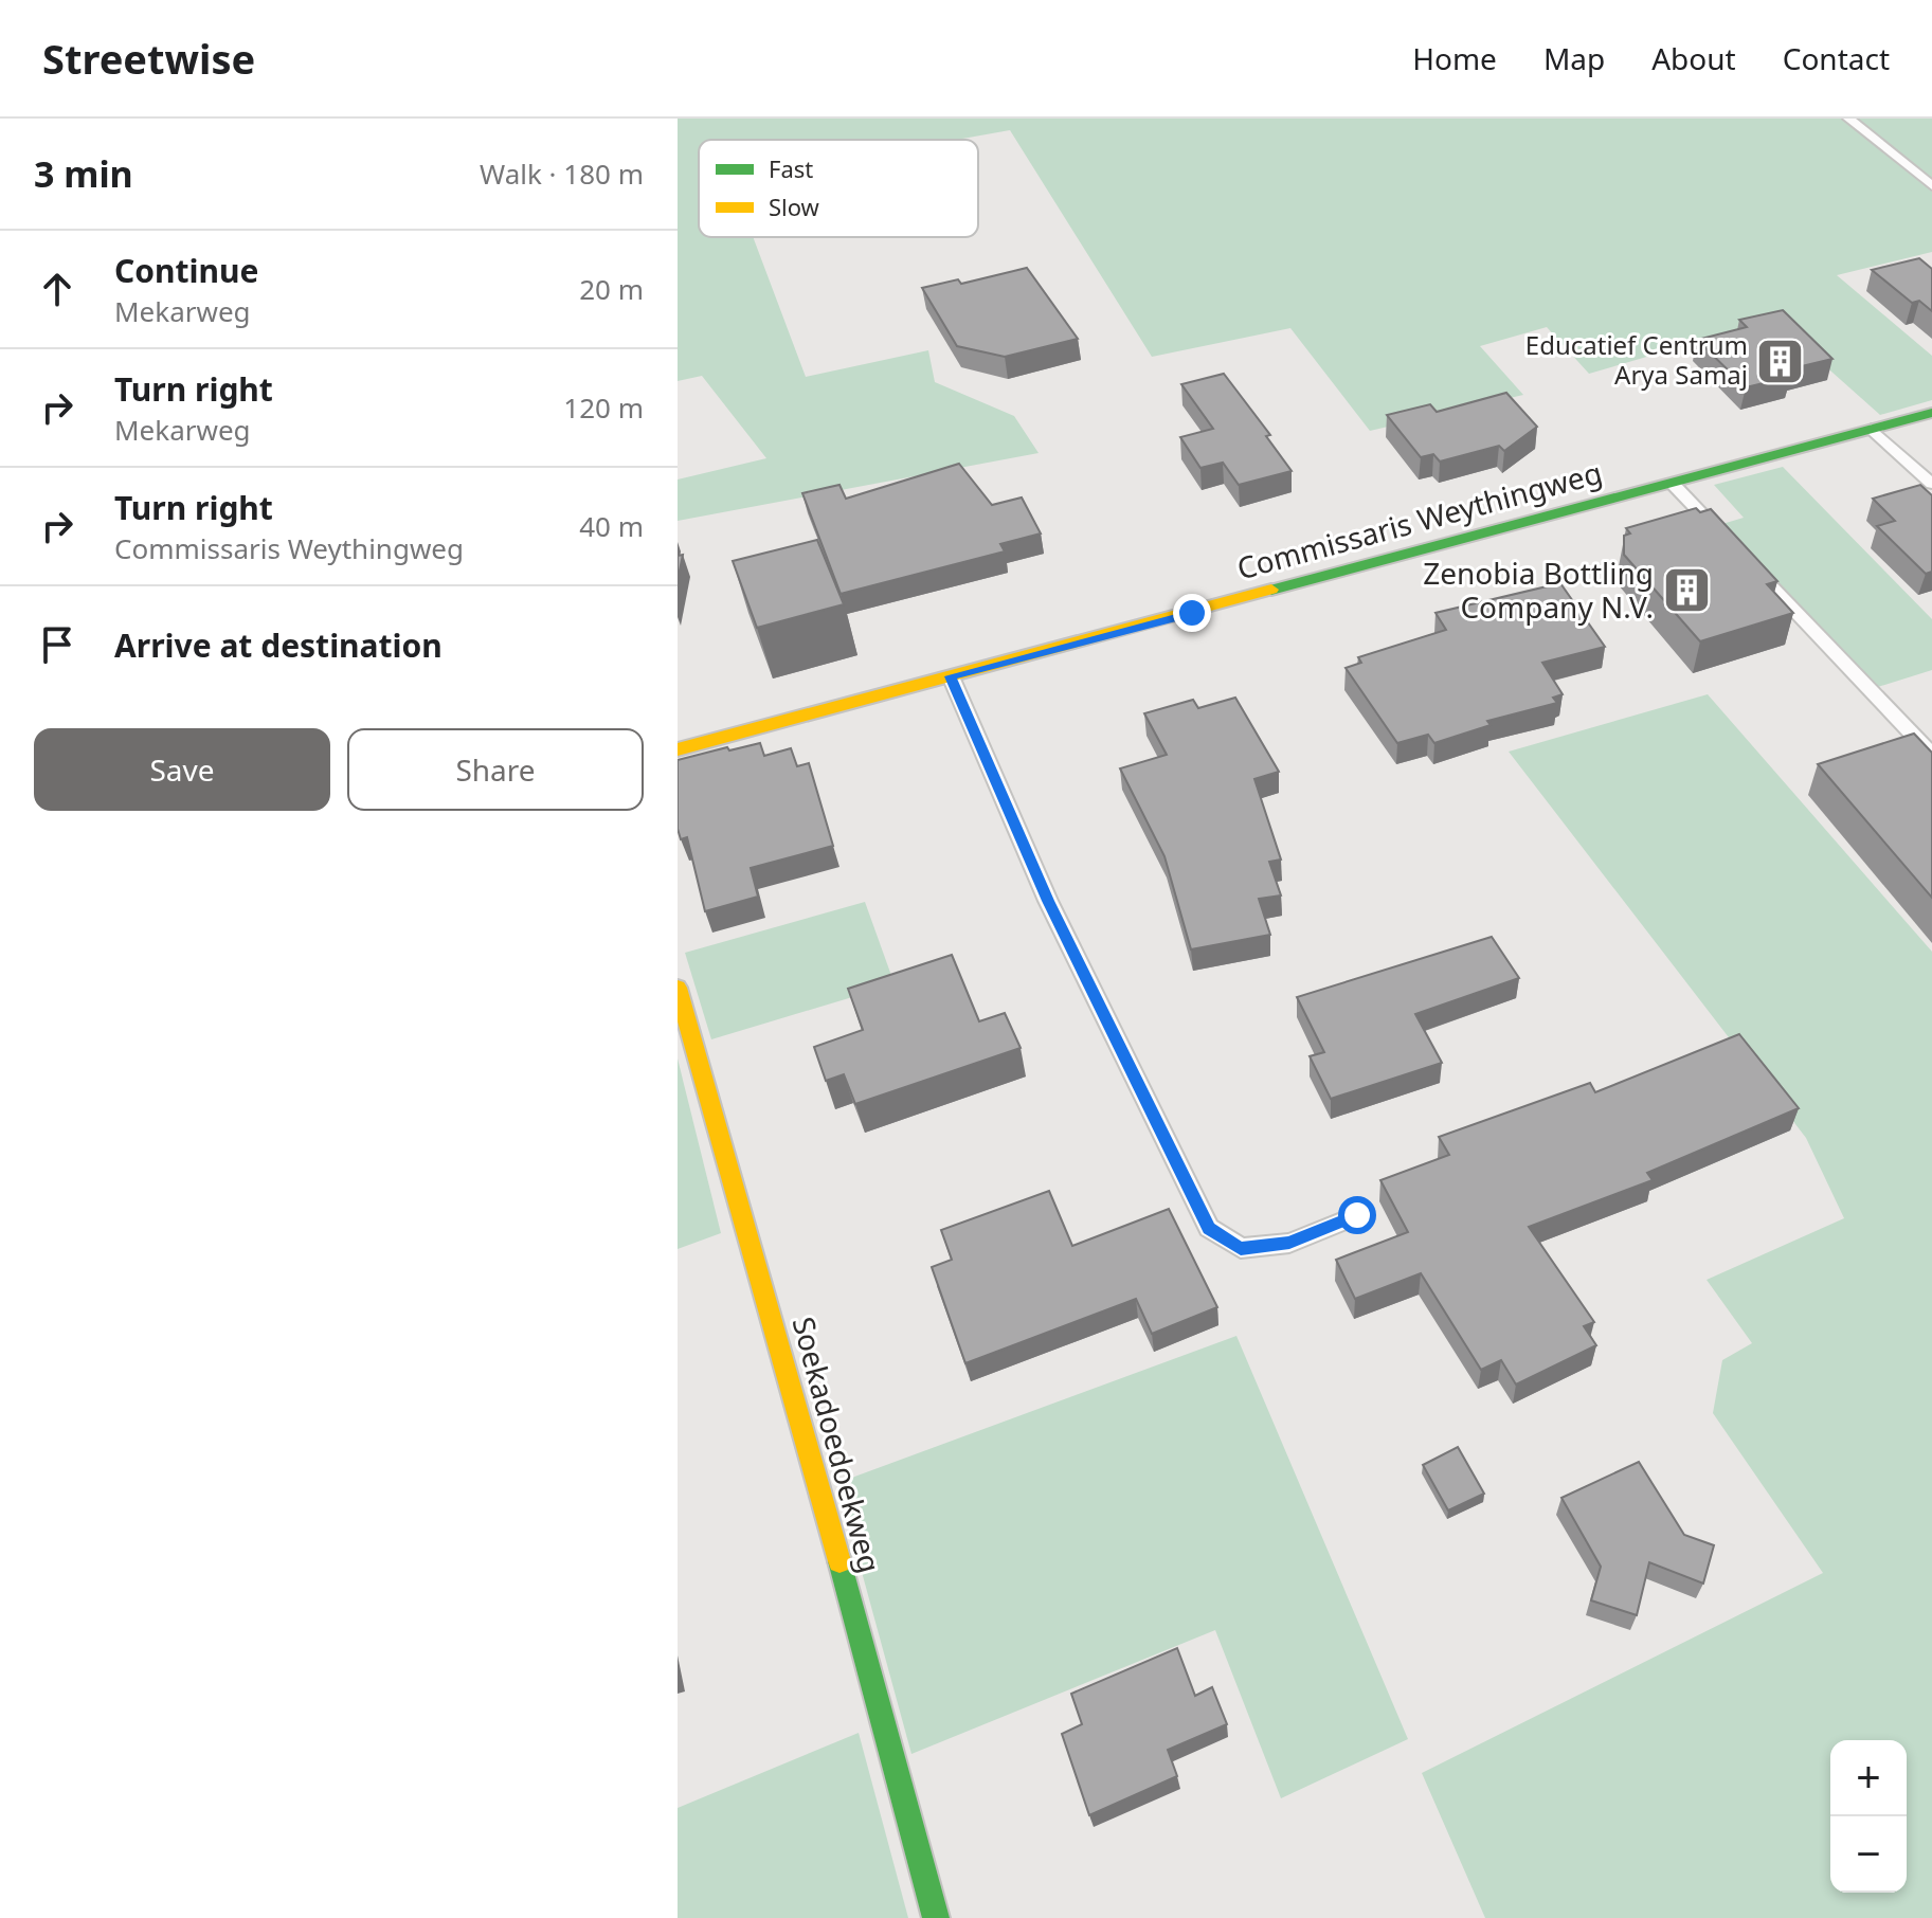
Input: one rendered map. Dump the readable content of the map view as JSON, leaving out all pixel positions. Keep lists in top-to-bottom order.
{
  "streets": {
    "main road": ["Commissaris Weythingweg", "Soekadoedoekweg"]
  },
  "places": {
    "building": ["Educatief Centrum Arya Samaj", "Zenobia Bottling Company N.V."]
  },
  "legend": ["Fast", "Slow"],
  "page": {
    "header": "Streetwise",
    "nav": [
      "Home",
      "Map",
      "About",
      "Contact"
    ],
    "heading": ["3 min", "Walk · 180 m"],
    "list": [
      ["Continue", "Mekarweg", "20 m"],
      ["Turn right", "Mekarweg", "120 m"],
      ["Turn right", "Commissaris Weythingweg", "40 m"],
      "Arrive at destination"
    ],
    "buttons": ["Save", "Share"],
    "map_buttons": ["+", "−"]
  }
}
